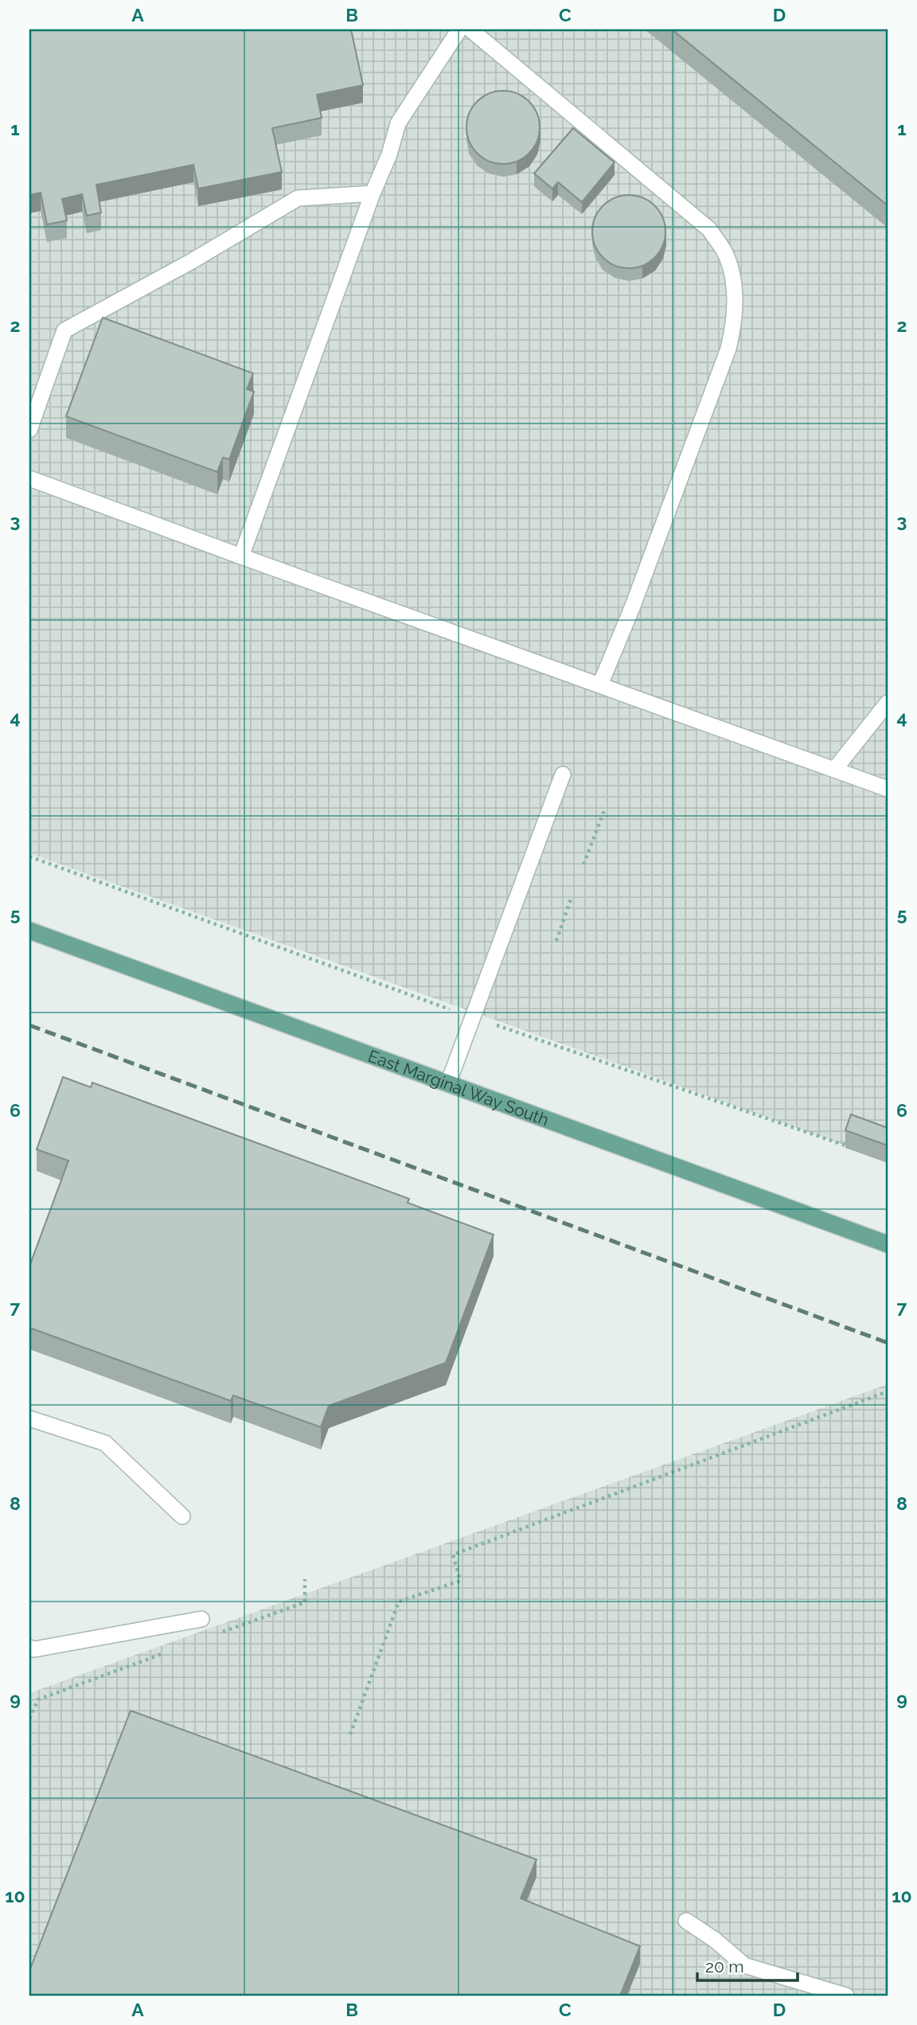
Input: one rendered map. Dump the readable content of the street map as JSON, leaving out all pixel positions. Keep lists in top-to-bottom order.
{
  "streets": {
    "main road": ["East Marginal Way South"]
  },
  "scale_bar": "20 m",
  "grid": {
    "columns": [
      "A",
      "B",
      "C",
      "D"
    ],
    "rows": [
      "1",
      "2",
      "3",
      "4",
      "5",
      "6",
      "7",
      "8",
      "9",
      "10"
    ]
  }
}
